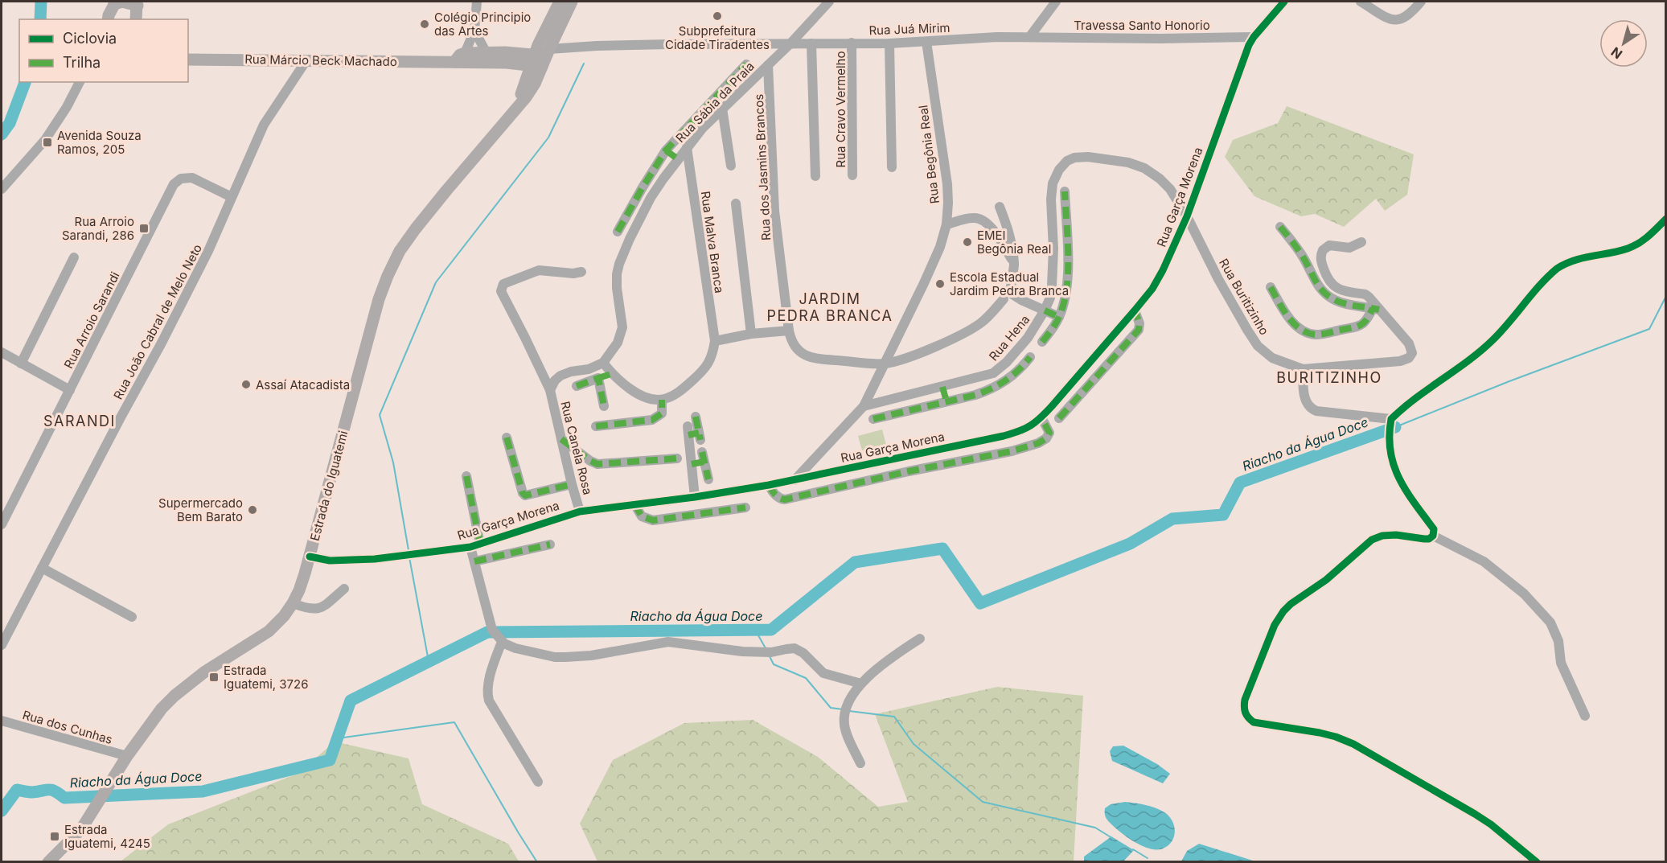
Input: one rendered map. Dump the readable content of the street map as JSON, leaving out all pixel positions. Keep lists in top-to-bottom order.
{
  "streets": {
    "main road": ["Rua Márcio Beck Machado", "Estrada do Iguatemi"],
    "street": [
      "Travessa Santo Honorio",
      "Rua Juá Mirim",
      "Rua Sábia da Praia",
      "Rua Cravo Vermelho",
      "Rua Begônia Real",
      "Rua dos Jasmins Brancos",
      "Rua Garça Morena",
      "Rua Malva Branca",
      "Rua Buritizinho",
      "Rua Arroio Sarandi",
      "Rua João Cabral de Melo Neto",
      "Rua Hena",
      "Rua Canela Rosa",
      "Rua dos Cunhas"
    ]
  },
  "crossings": [
    ["Travessa Santo Honorio", "Rua Juá Mirim"],
    ["Travessa Santo Honorio", "Rua Garça Morena"],
    ["Rua Juá Mirim", "Rua Márcio Beck Machado"],
    ["Rua Juá Mirim", "Rua Sábia da Praia"],
    ["Rua Juá Mirim", "Rua Cravo Vermelho"],
    ["Rua Juá Mirim", "Rua Begônia Real"],
    ["Rua Márcio Beck Machado", "Rua Sábia da Praia"],
    ["Rua Márcio Beck Machado", "Rua João Cabral de Melo Neto"],
    ["Rua Márcio Beck Machado", "Estrada do Iguatemi"],
    ["Rua Sábia da Praia", "Rua dos Jasmins Brancos"],
    ["Rua Sábia da Praia", "Rua Malva Branca"],
    ["Rua Begônia Real", "Rua dos Jasmins Brancos"],
    ["Rua Begônia Real", "Rua Garça Morena"],
    ["Rua Begônia Real", "Rua Hena"],
    ["Rua Garça Morena", "Rua Buritizinho"],
    ["Rua Garça Morena", "Rua Hena"],
    ["Rua Garça Morena", "Rua Canela Rosa"],
    ["Rua Garça Morena", "Estrada do Iguatemi"],
    ["Rua Buritizinho", "Rua Hena"],
    ["Rua Arroio Sarandi", "Rua João Cabral de Melo Neto"],
    ["Estrada do Iguatemi", "Rua dos Cunhas"]
  ],
  "districts": ["JARDIM PEDRA BRANCA", "BURITIZINHO", "SARANDI"],
  "water": ["Riacho da Água Doce"],
  "places": {
    "other": [
      "Subprefeitura Cidade Tiradentes",
      "Colégio Principio das Artes",
      "EMEI Begônia Real",
      "Escola Estadual Jardim Pedra Branca",
      "Assaí Atacadista",
      "Supermercado Bem Barato"
    ],
    "transit": [
      "Avenida Souza Ramos, 205",
      "Rua Arroio Sarandi, 286",
      "Estrada Iguatemi, 3726",
      "Estrada Iguatemi, 4245"
    ]
  },
  "legend": ["Ciclovia", "Trilha"],
  "north": "bottom left"
}
